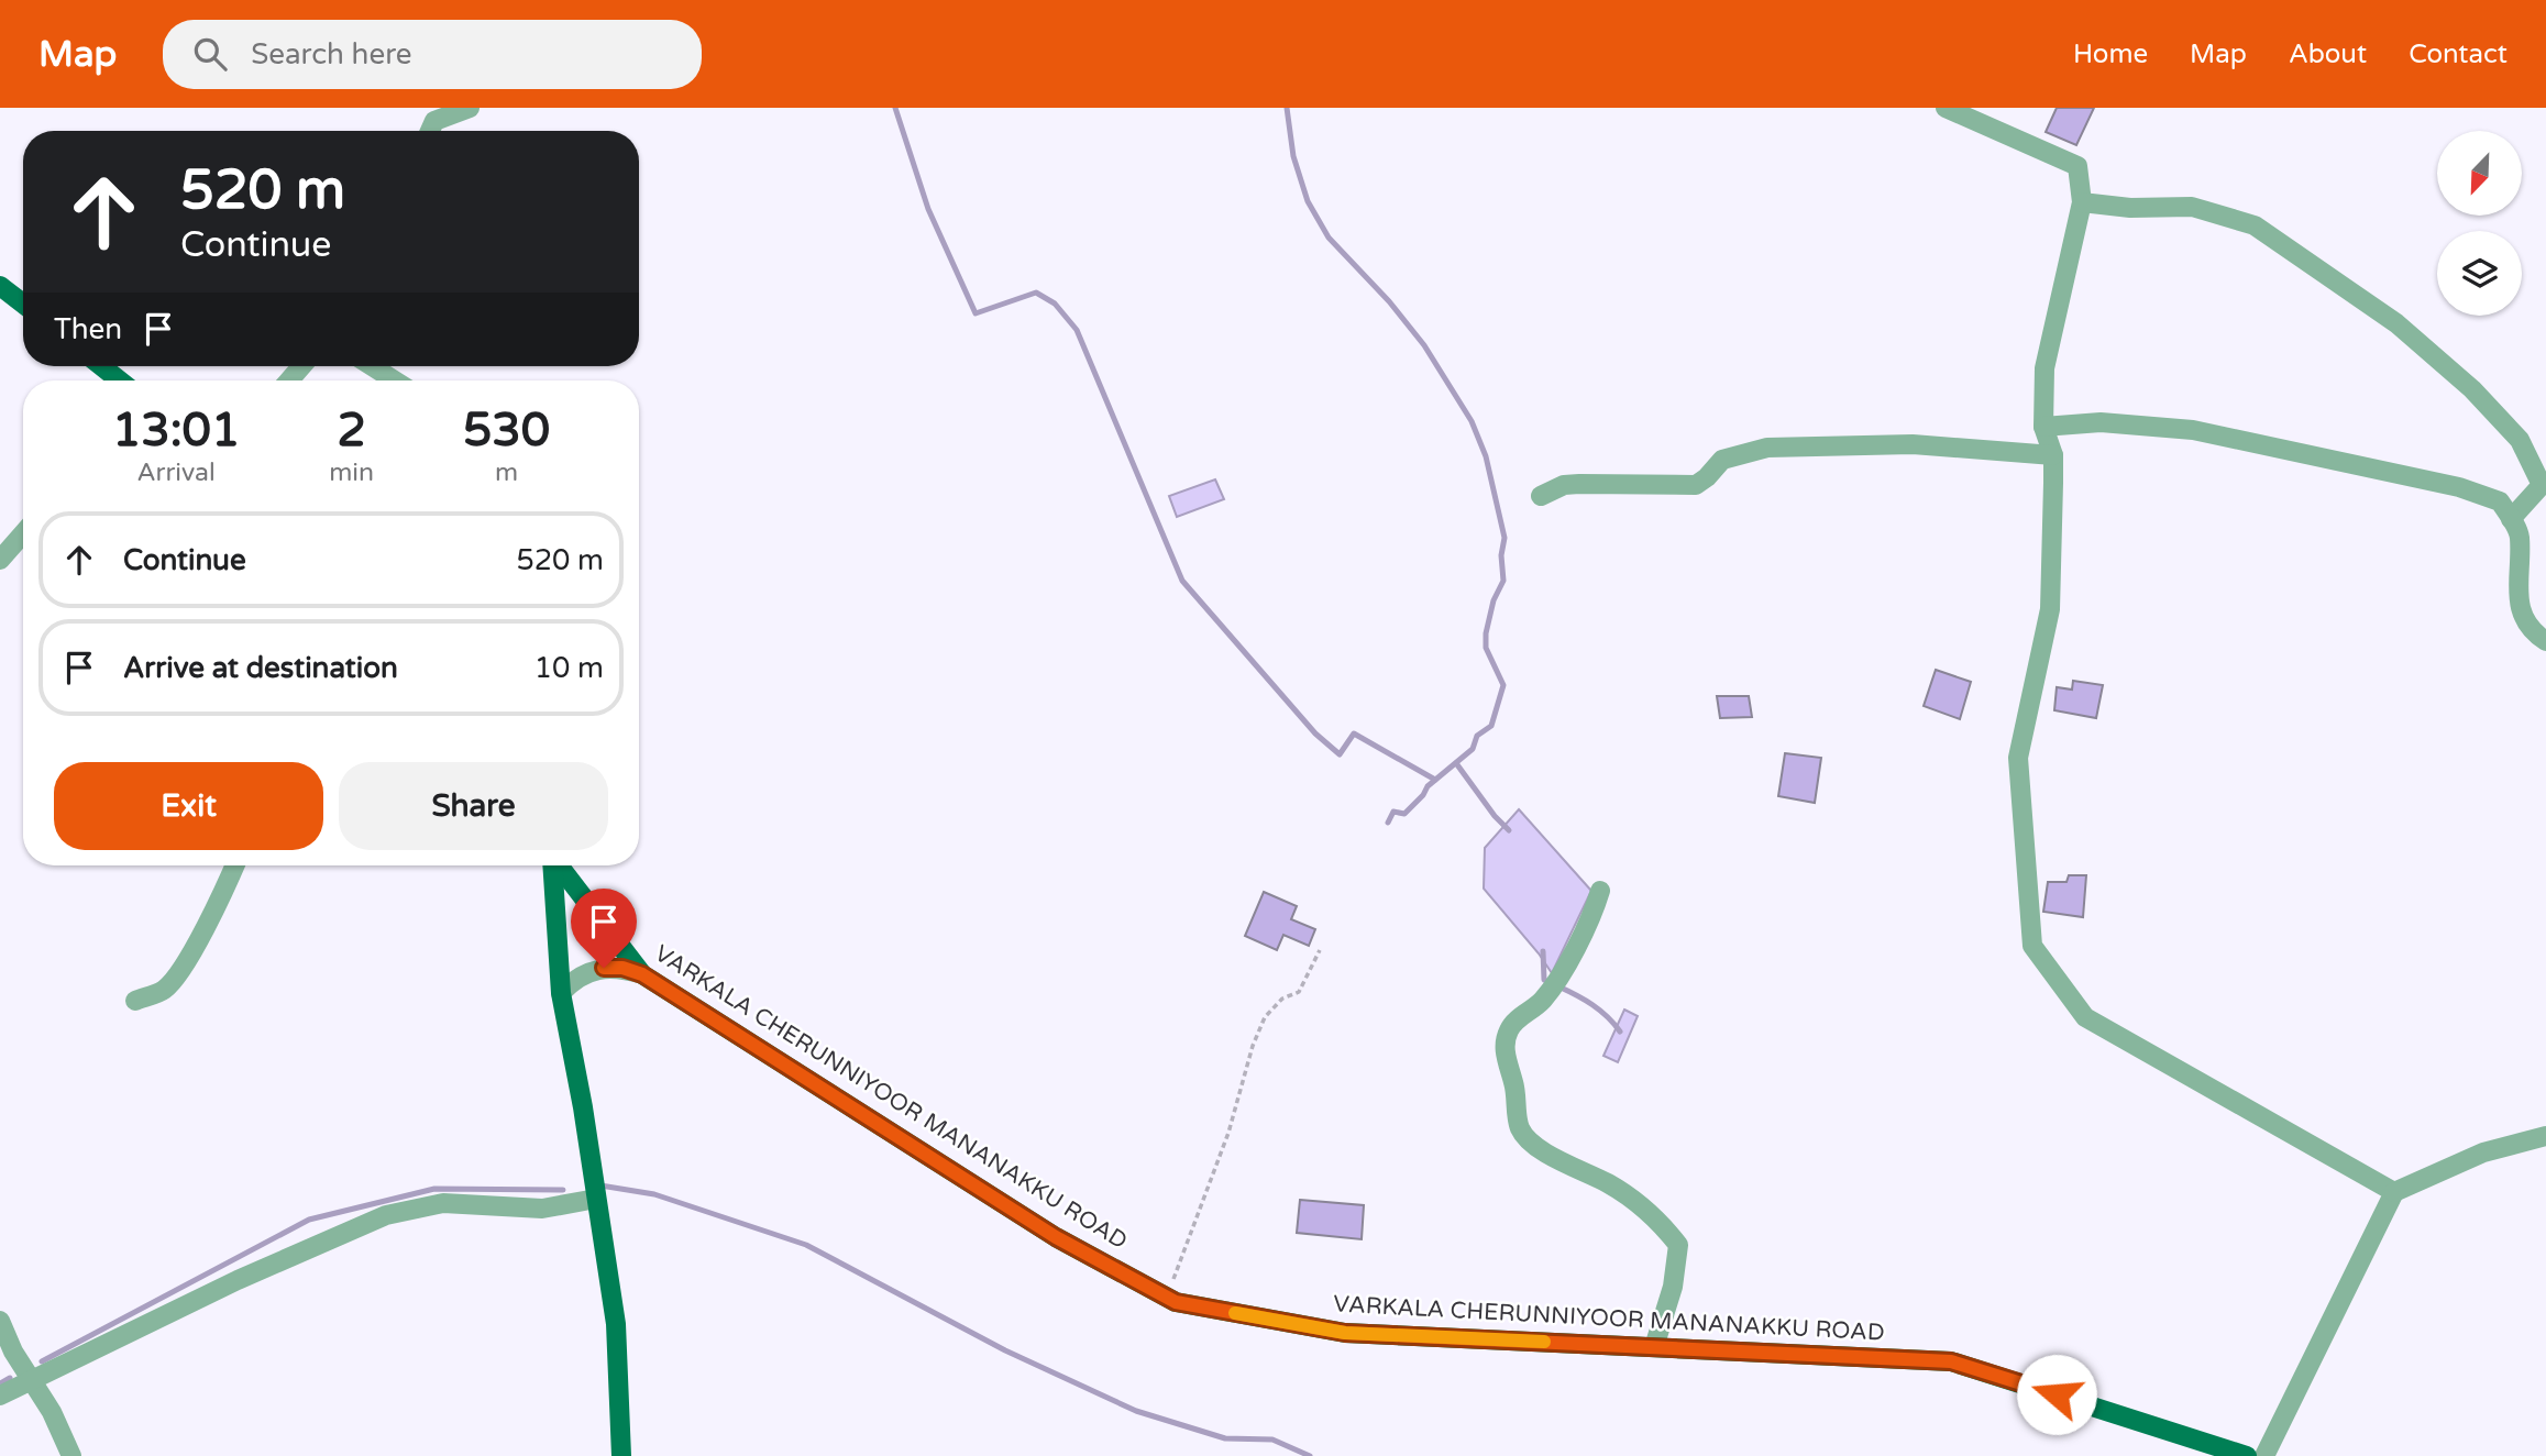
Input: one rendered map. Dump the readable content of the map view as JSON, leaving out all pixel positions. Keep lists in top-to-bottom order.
{
  "streets": {
    "main road": ["VARKALA CHERUNNIYOOR MANANAKKU ROAD"]
  },
  "north": "bottom left",
  "page": {
    "header": "Map",
    "search": "Search here",
    "nav": [
      "Home",
      "Map",
      "About",
      "Contact"
    ],
    "turn": ["520 m", "Continue"],
    "then": "Then",
    "eta": [
      "13:01",
      "Arrival",
      "2",
      "min",
      "530",
      "m"
    ],
    "list": [
      {
        "name": "Continue",
        "value": "520 m"
      },
      {
        "name": "Arrive at destination",
        "value": "10 m"
      }
    ],
    "buttons": ["Exit", "Share"]
  }
}
